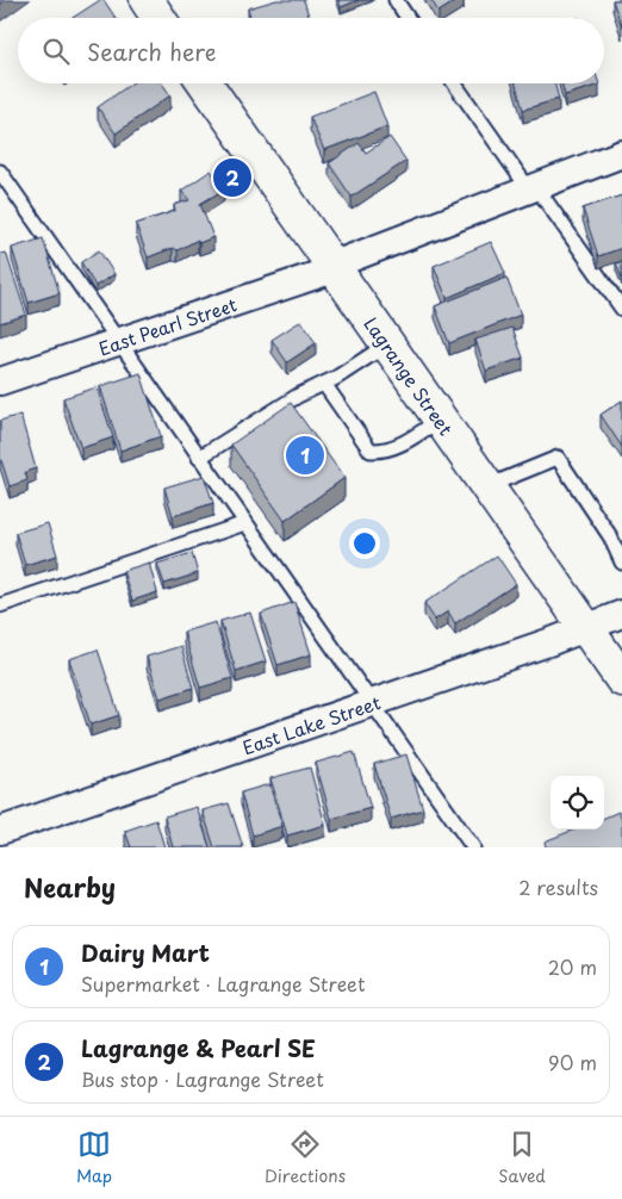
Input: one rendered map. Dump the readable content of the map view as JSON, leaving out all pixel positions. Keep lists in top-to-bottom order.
{
  "streets": {
    "main road": ["Lagrange Street"],
    "street": ["East Pearl Street", "East Lake Street"]
  },
  "crossings": [
    ["East Pearl Street", "Lagrange Street"],
    ["Lagrange Street", "East Lake Street"]
  ],
  "page": {
    "search": "Search here",
    "pins": ["2", "1"],
    "heading": ["Nearby", "2 results"],
    "list": [
      {
        "mark": "1",
        "name": "Dairy Mart",
        "note": "Supermarket · Lagrange Street",
        "value": "20 m"
      },
      {
        "mark": "2",
        "name": "Lagrange & Pearl SE",
        "note": "Bus stop · Lagrange Street",
        "value": "90 m"
      }
    ],
    "nav": ["Map", "Directions", "Saved"]
  }
}
